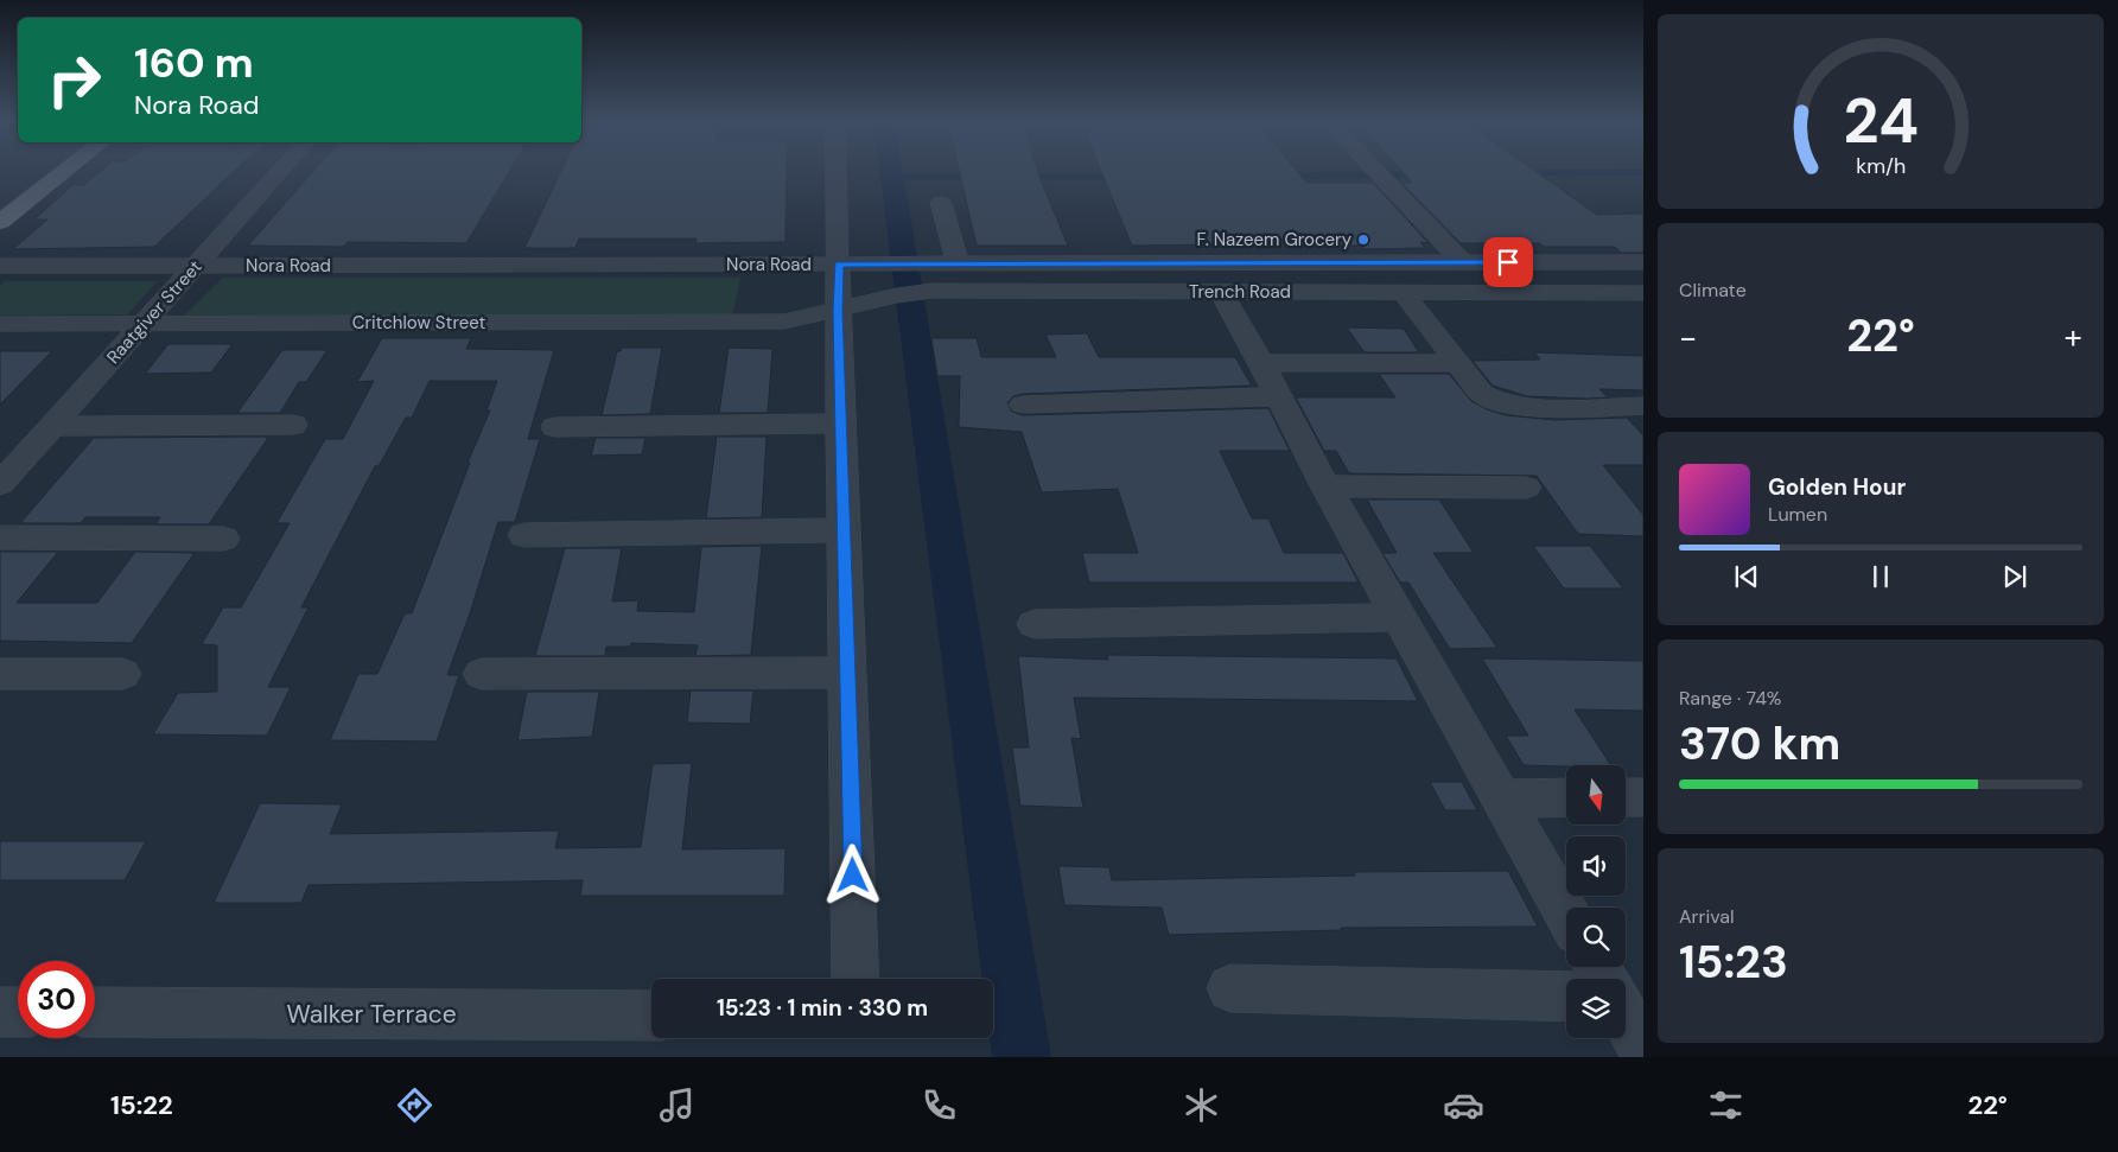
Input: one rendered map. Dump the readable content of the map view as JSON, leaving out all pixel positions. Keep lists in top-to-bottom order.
{
  "streets": {
    "street": [
      "Nora Road",
      "Trench Road",
      "Raatgiver Street",
      "Critchlow Street",
      "Walker Terrace"
    ]
  },
  "crossings": [
    ["Nora Road", "Raatgiver Street"],
    ["Trench Road", "Critchlow Street"],
    ["Raatgiver Street", "Critchlow Street"]
  ],
  "places": ["F. Nazeem Grocery"],
  "north": "bottom",
  "page": {
    "turn": ["160 m", "Nora Road"],
    "tile": [
      "Climate",
      ["Range · 74%", "370 km"],
      ["Arrival", "15:23"]
    ],
    "heat": ["−", "22°", "+"],
    "song": ["Golden Hour", "Lumen"],
    "limit": "30",
    "trip": "15:23 · 1 min · 330 m",
    "tabs": ["15:22", "22°"],
    "gauge": ["24", "km/h"]
  }
}
